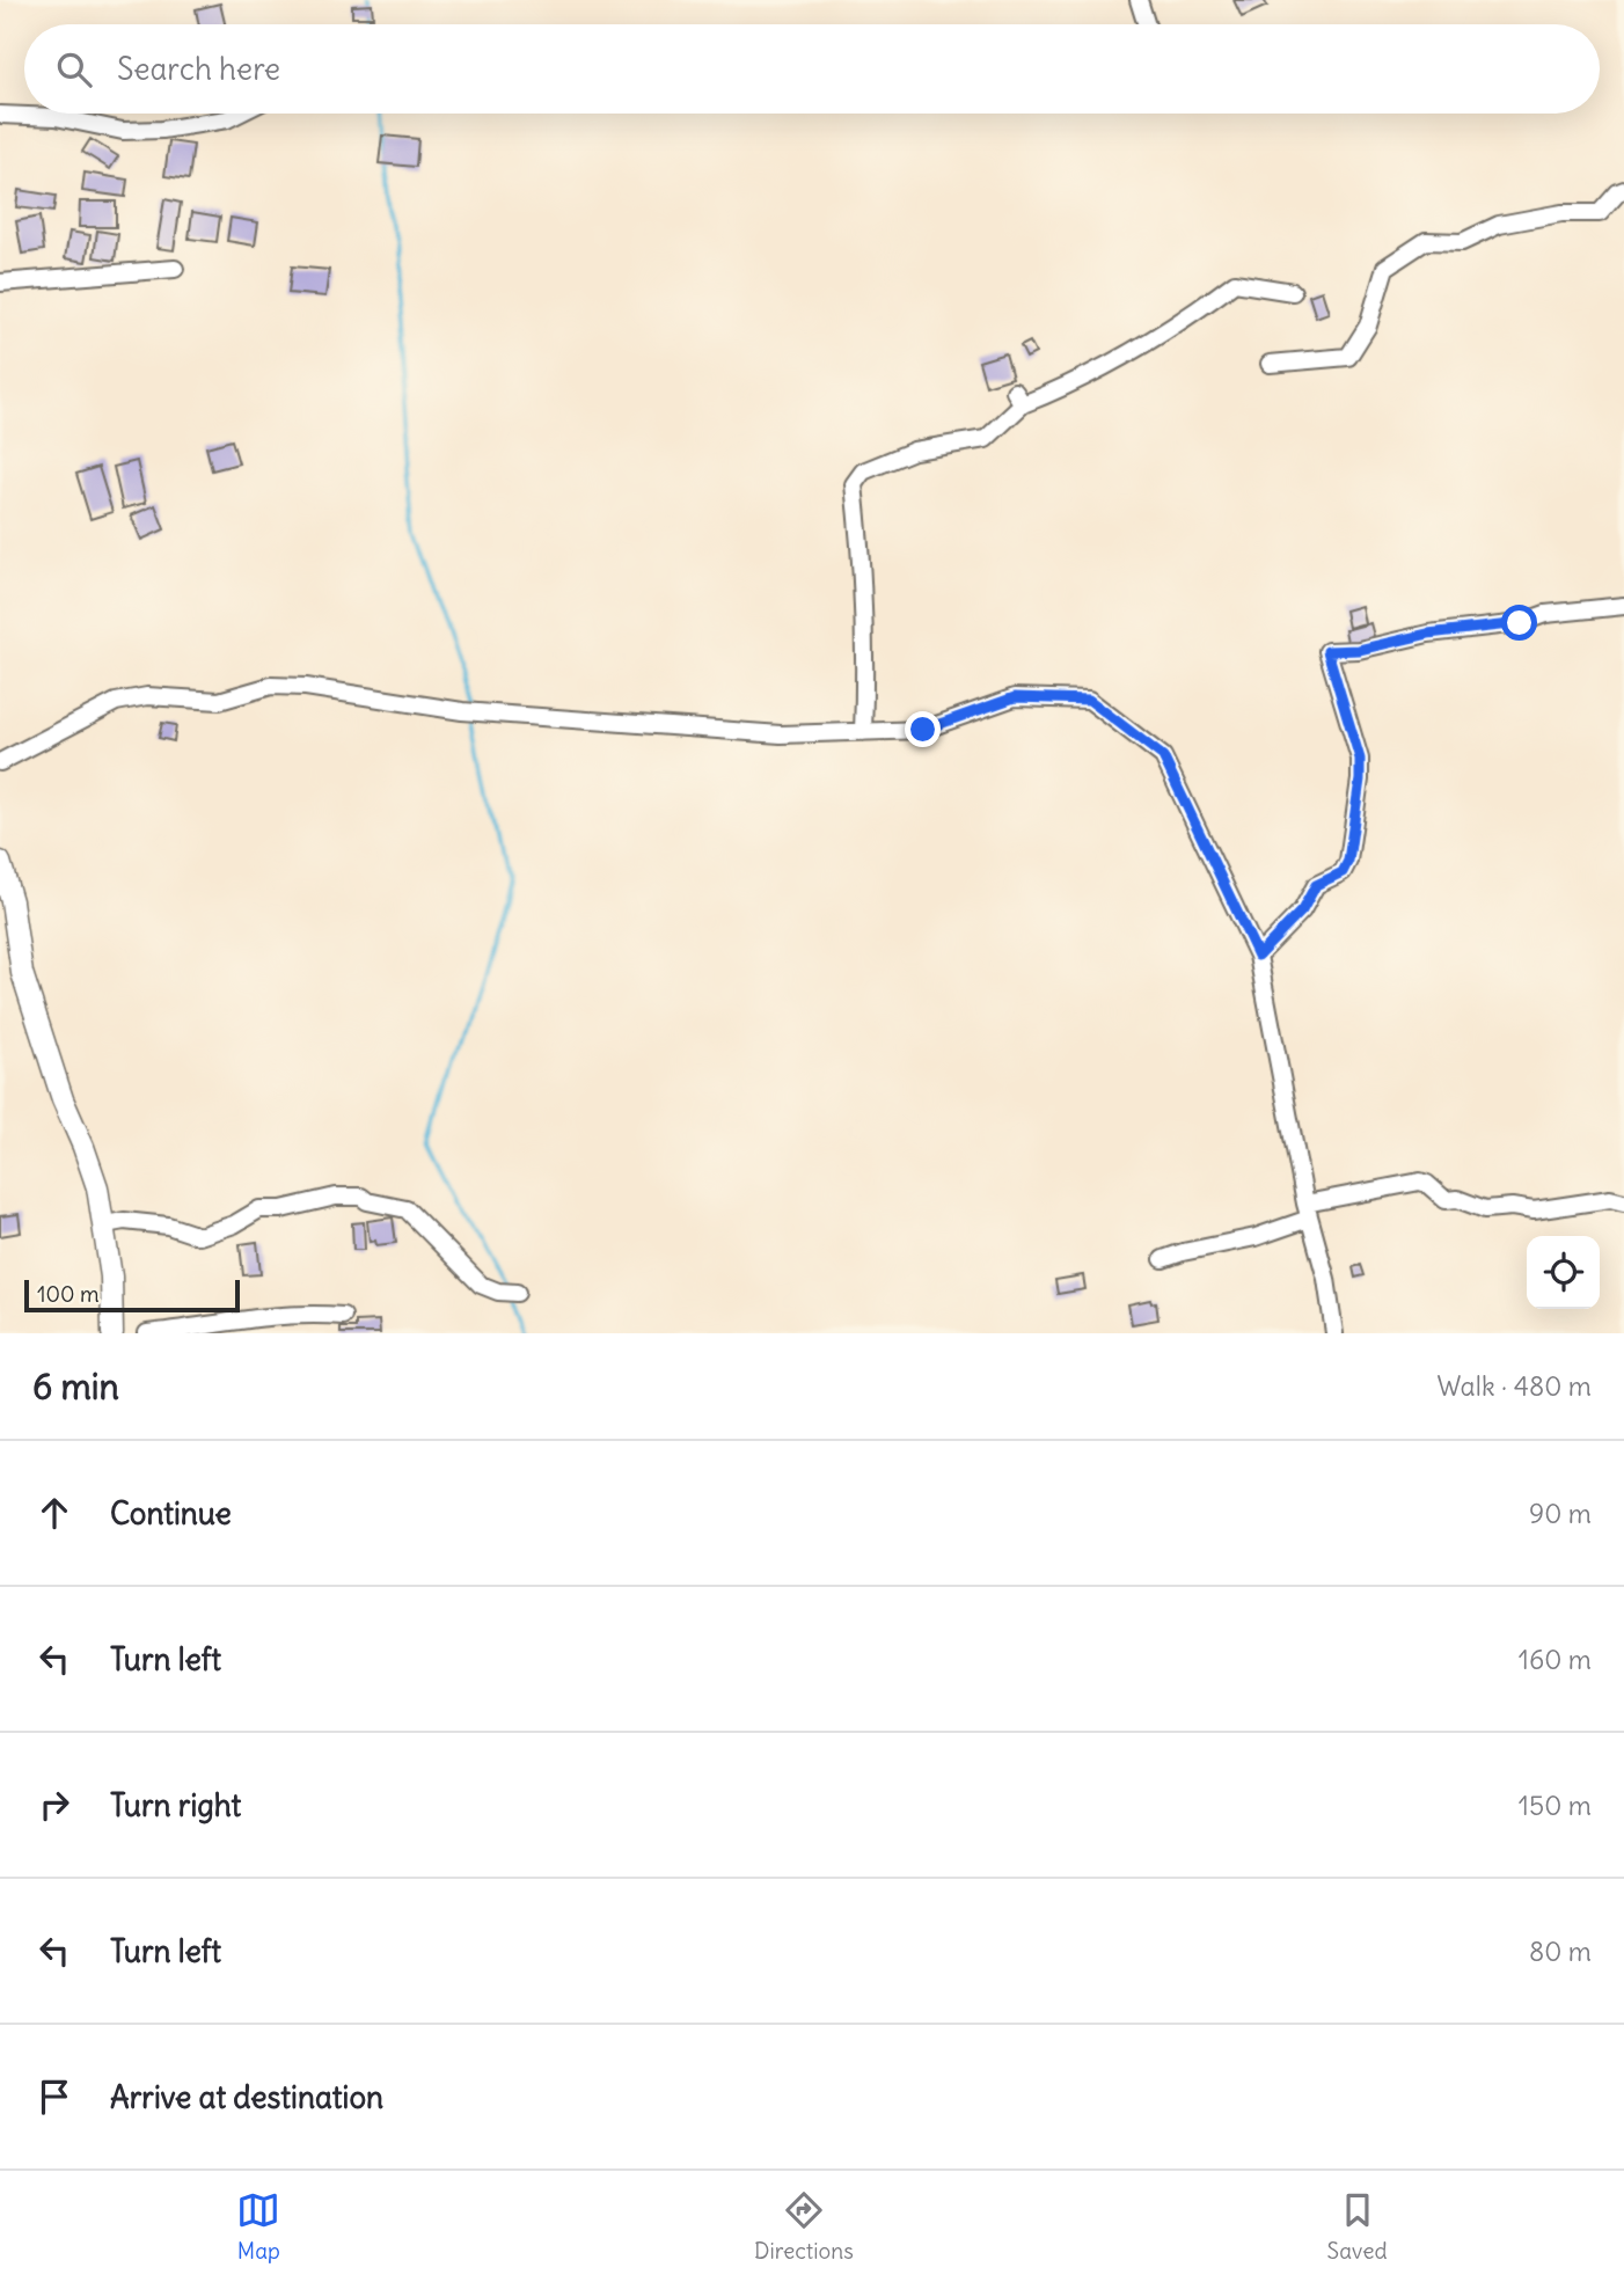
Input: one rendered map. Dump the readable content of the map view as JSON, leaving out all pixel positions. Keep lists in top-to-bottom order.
{
  "scale_bar": "100 m",
  "page": {
    "search": "Search here",
    "scale": "100 m",
    "heading": ["6 min", "Walk · 480 m"],
    "list": [
      ["Continue", "90 m"],
      ["Turn left", "160 m"],
      ["Turn right", "150 m"],
      ["Turn left", "80 m"],
      "Arrive at destination"
    ],
    "nav": ["Map", "Directions", "Saved"]
  }
}
